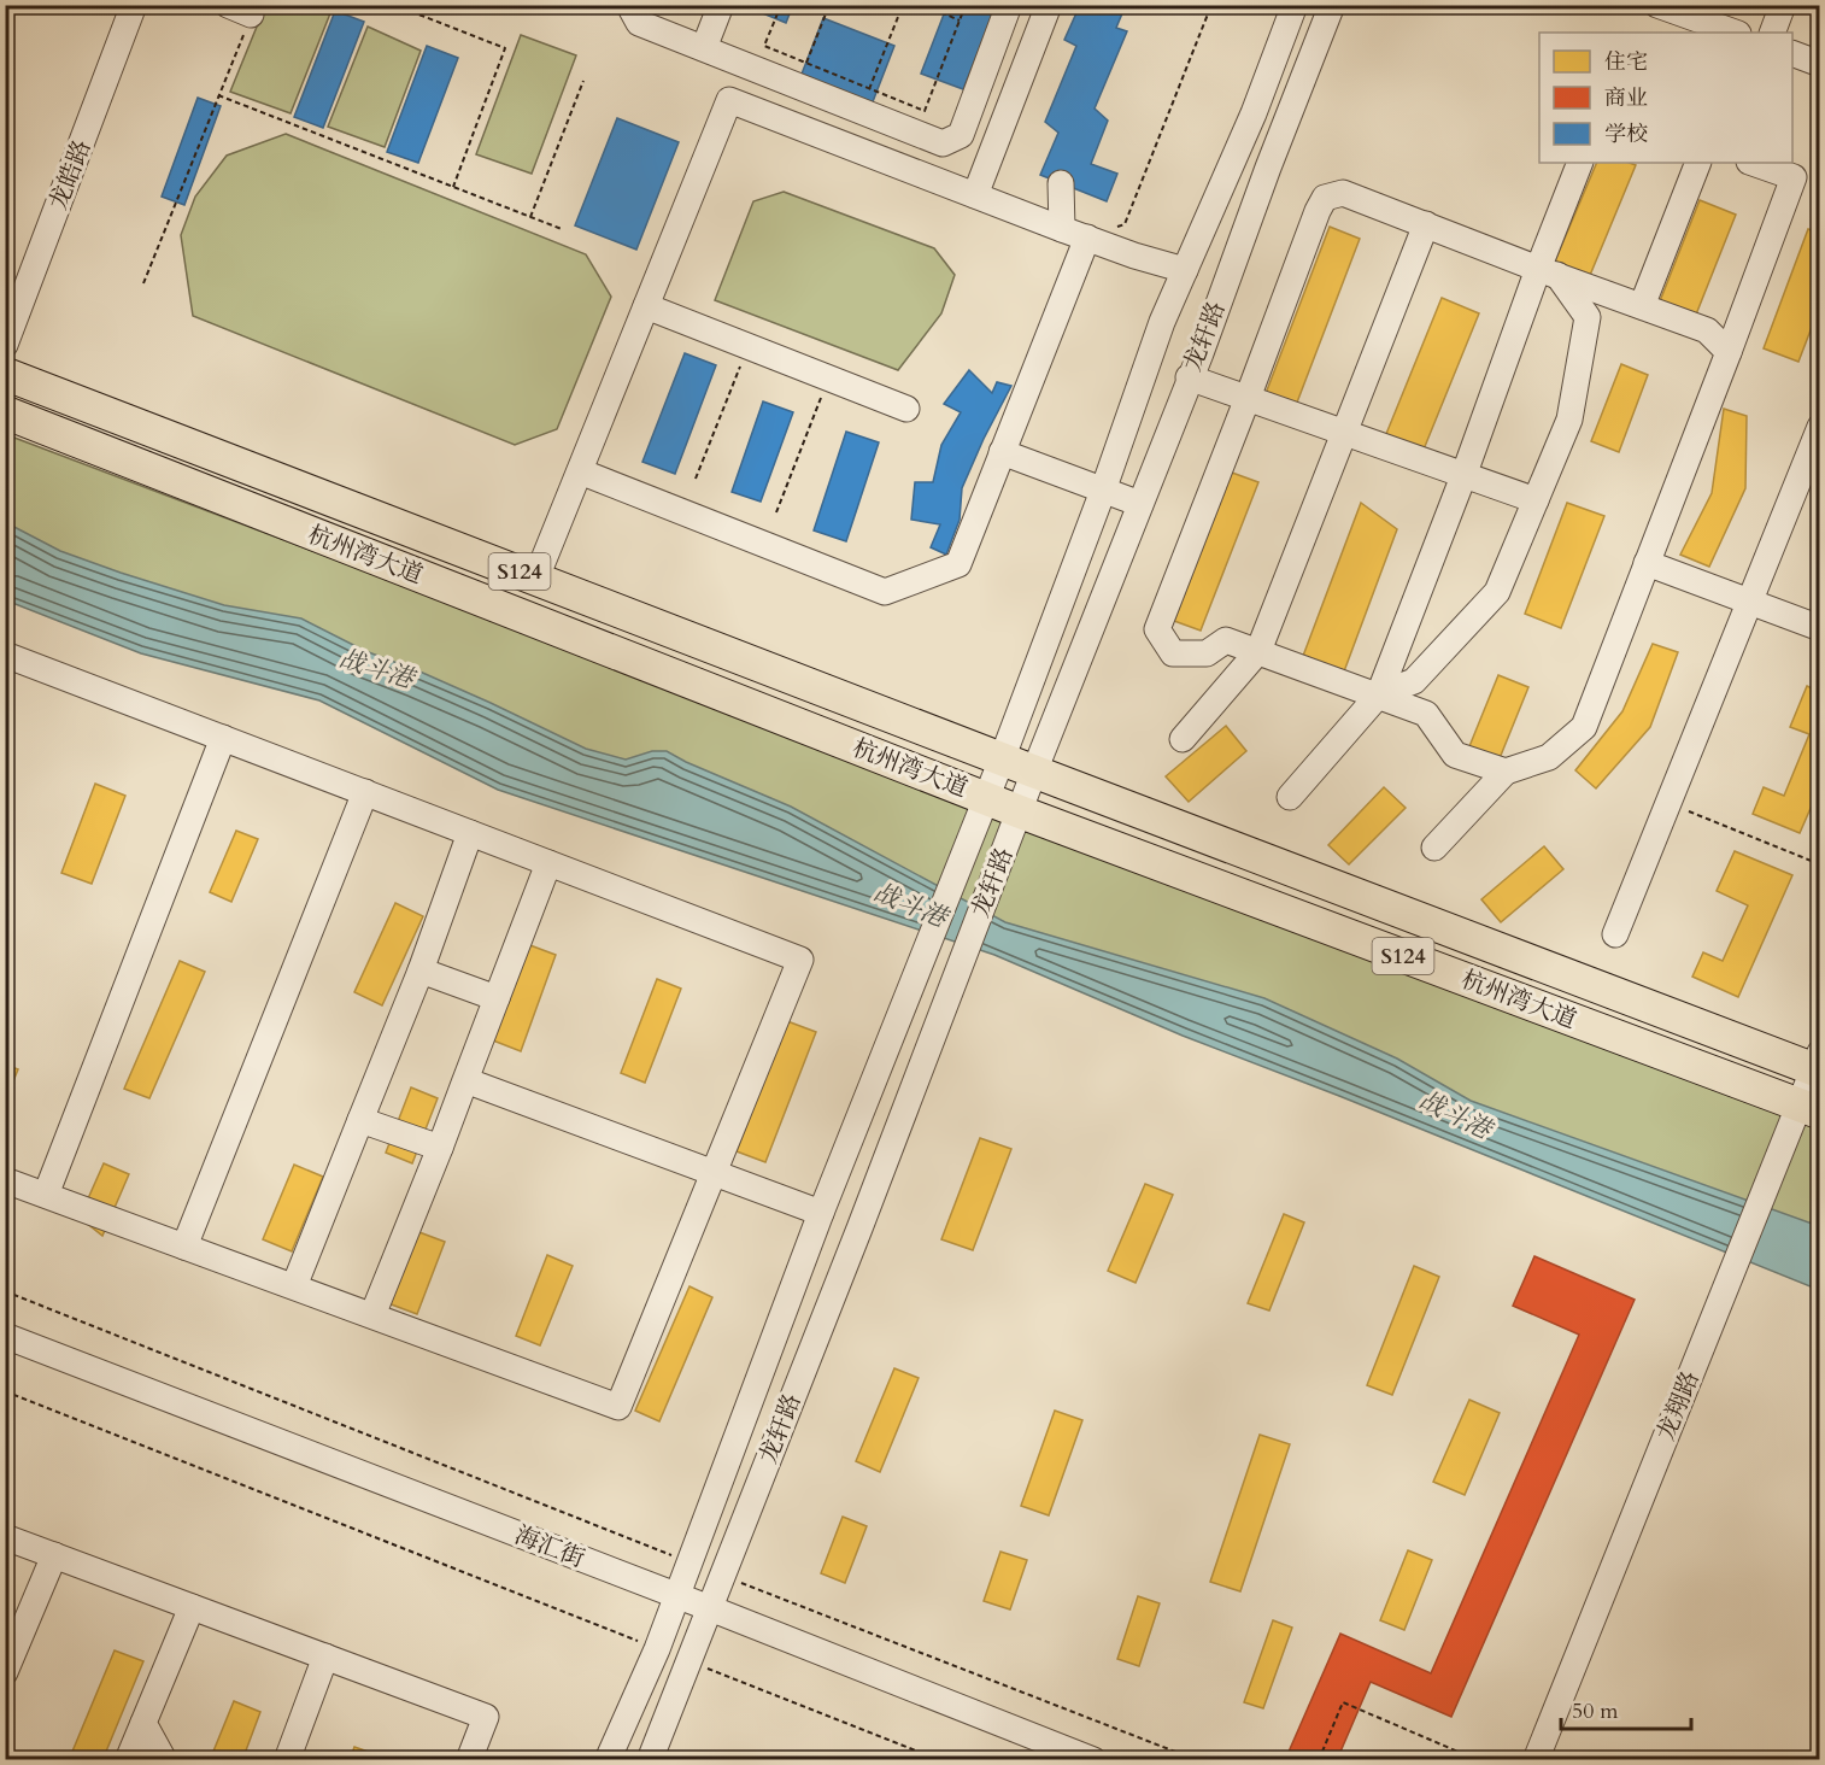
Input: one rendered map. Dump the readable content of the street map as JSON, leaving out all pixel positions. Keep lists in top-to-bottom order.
{
  "streets": {
    "main road": ["杭州湾大道", "S124"],
    "street": [
      "龙皓路",
      "龙轩路",
      "龙翔路",
      "海汇街"
    ]
  },
  "crossings": [
    ["龙轩路", "杭州湾大道"],
    ["龙轩路", "海汇街"],
    ["杭州湾大道", "龙翔路"]
  ],
  "water": ["战斗港"],
  "legend": ["住宅", "商业", "学校"],
  "scale_bar": "50 m"
}
